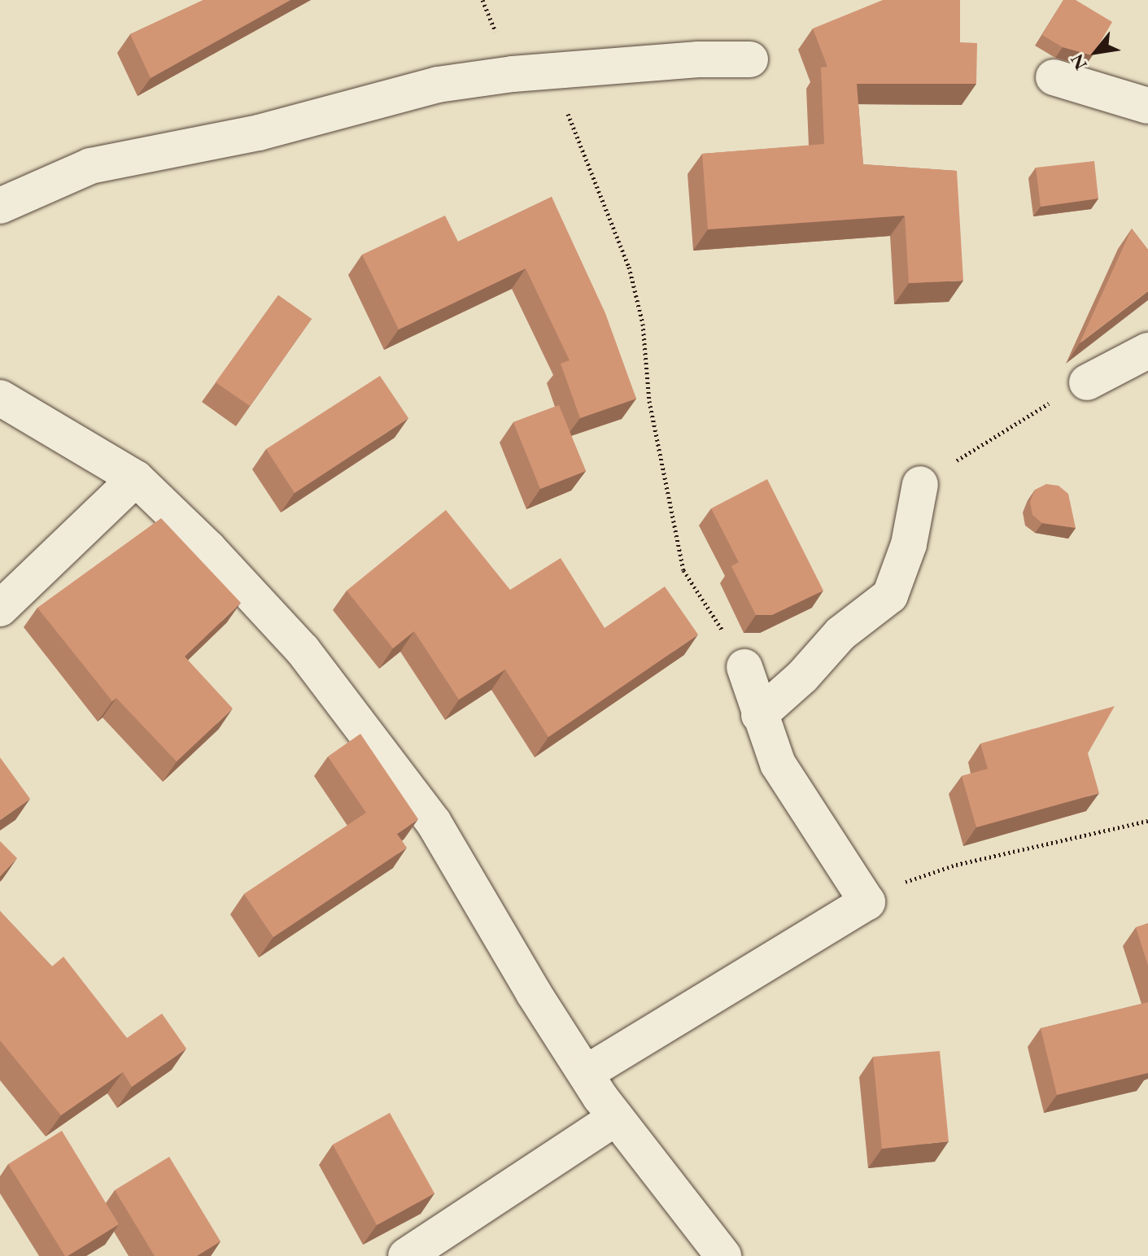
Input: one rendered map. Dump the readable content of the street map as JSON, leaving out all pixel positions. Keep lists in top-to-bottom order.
{
  "north": "bottom left"
}
